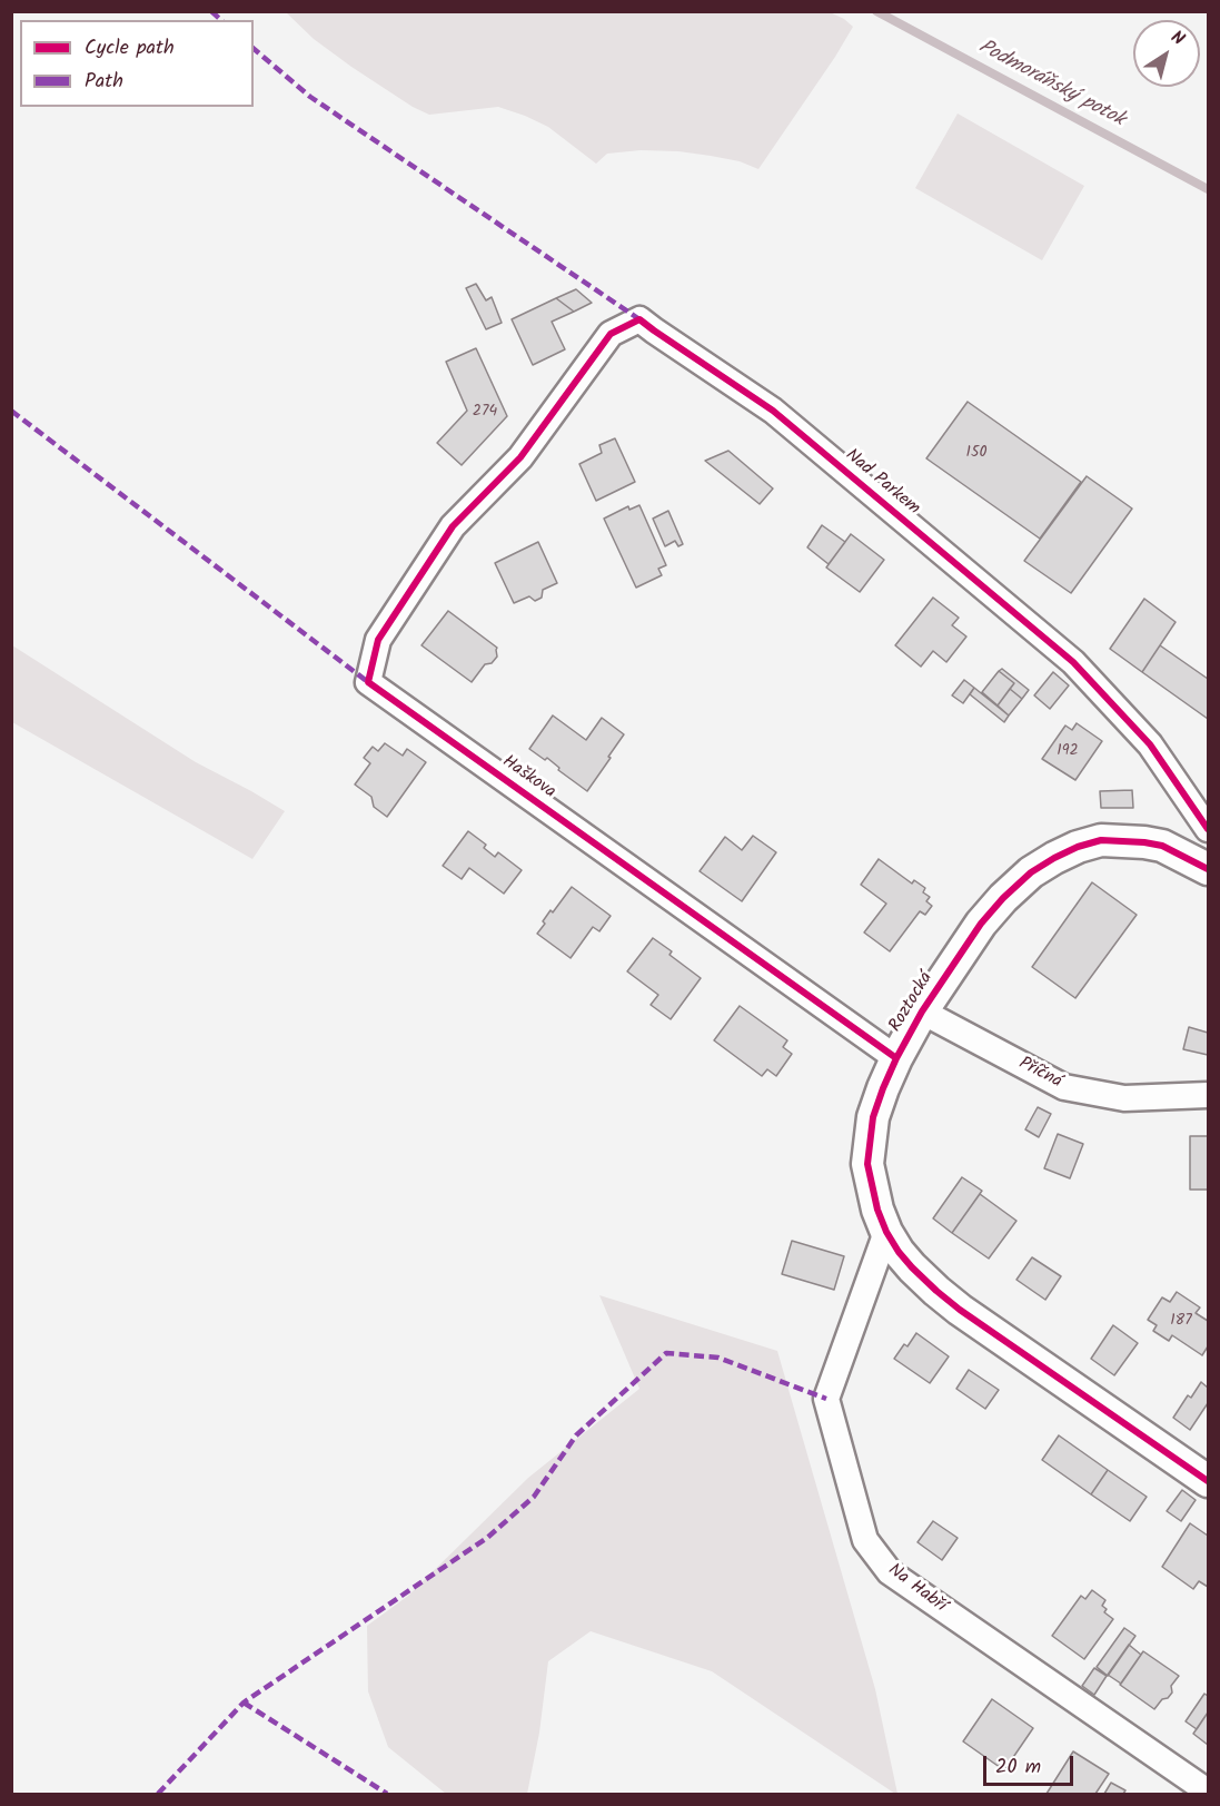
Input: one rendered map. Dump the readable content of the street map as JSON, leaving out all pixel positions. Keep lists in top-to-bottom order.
{
  "streets": {
    "street": [
      "Nad Parkem",
      "Haškova",
      "Roztocká",
      "Příčná",
      "Na Habří"
    ]
  },
  "crossings": [
    ["Nad Parkem", "Haškova"],
    ["Haškova", "Roztocká"],
    ["Roztocká", "Příčná"],
    ["Roztocká", "Na Habří"]
  ],
  "water": ["Podmoráňský potok"],
  "house_numbers": [
    "274",
    "150",
    "192",
    "187"
  ],
  "legend": ["Cycle path", "Path"],
  "scale_bar": "20 m",
  "north": "top right"
}
